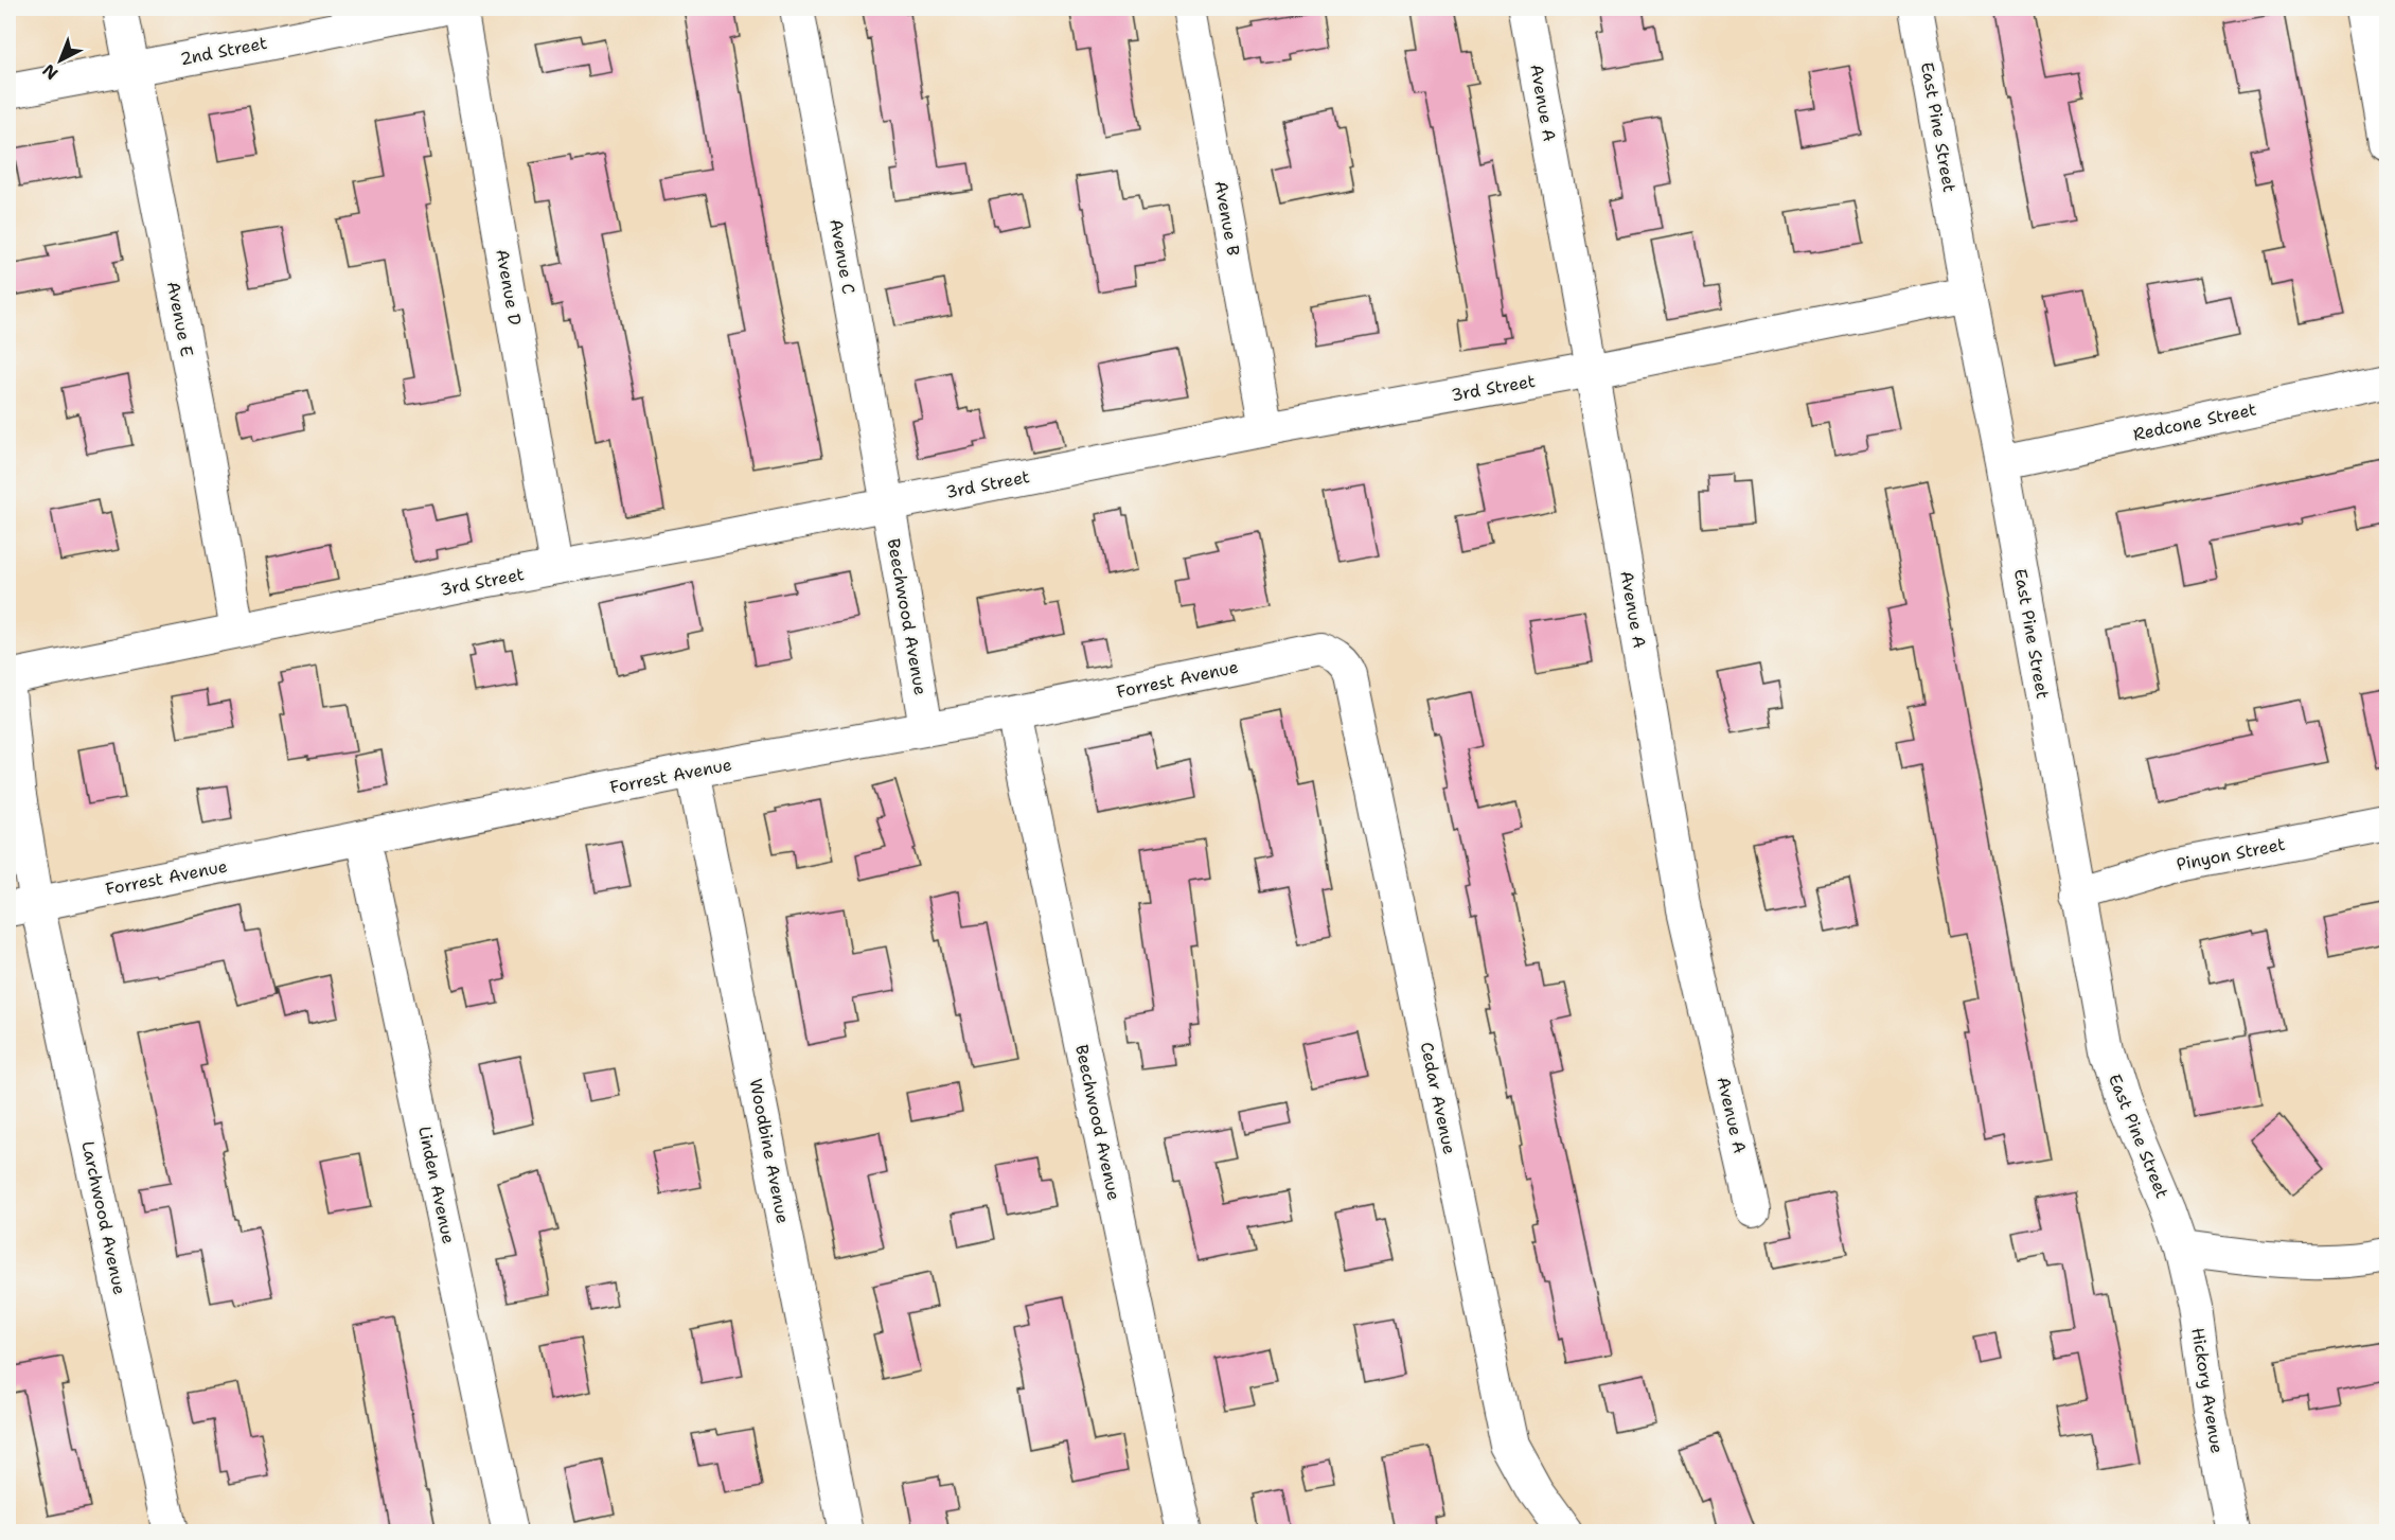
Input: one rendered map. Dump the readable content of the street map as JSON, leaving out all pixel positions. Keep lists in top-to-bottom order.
{
  "streets": {
    "street": [
      "2nd Street",
      "Avenue A",
      "East Pine Street",
      "Avenue B",
      "Avenue C",
      "Avenue D",
      "Avenue E",
      "3rd Street",
      "Redcone Street",
      "Beechwood Avenue",
      "Forrest Avenue",
      "Pinyon Street",
      "Cedar Avenue",
      "Woodbine Avenue",
      "Linden Avenue",
      "Larchwood Avenue",
      "Hickory Avenue"
    ]
  },
  "crossings": [
    ["2nd Street", "Avenue E"],
    ["Avenue A", "3rd Street"],
    ["East Pine Street", "3rd Street"],
    ["East Pine Street", "Redcone Street"],
    ["East Pine Street", "Pinyon Street"],
    ["East Pine Street", "Hickory Avenue"],
    ["Avenue B", "3rd Street"],
    ["Avenue C", "3rd Street"],
    ["Avenue C", "Beechwood Avenue"],
    ["Avenue D", "3rd Street"],
    ["Avenue E", "3rd Street"],
    ["3rd Street", "Beechwood Avenue"],
    ["Beechwood Avenue", "Forrest Avenue"],
    ["Forrest Avenue", "Cedar Avenue"],
    ["Forrest Avenue", "Woodbine Avenue"],
    ["Forrest Avenue", "Linden Avenue"],
    ["Forrest Avenue", "Larchwood Avenue"]
  ],
  "north": "bottom left"
}
